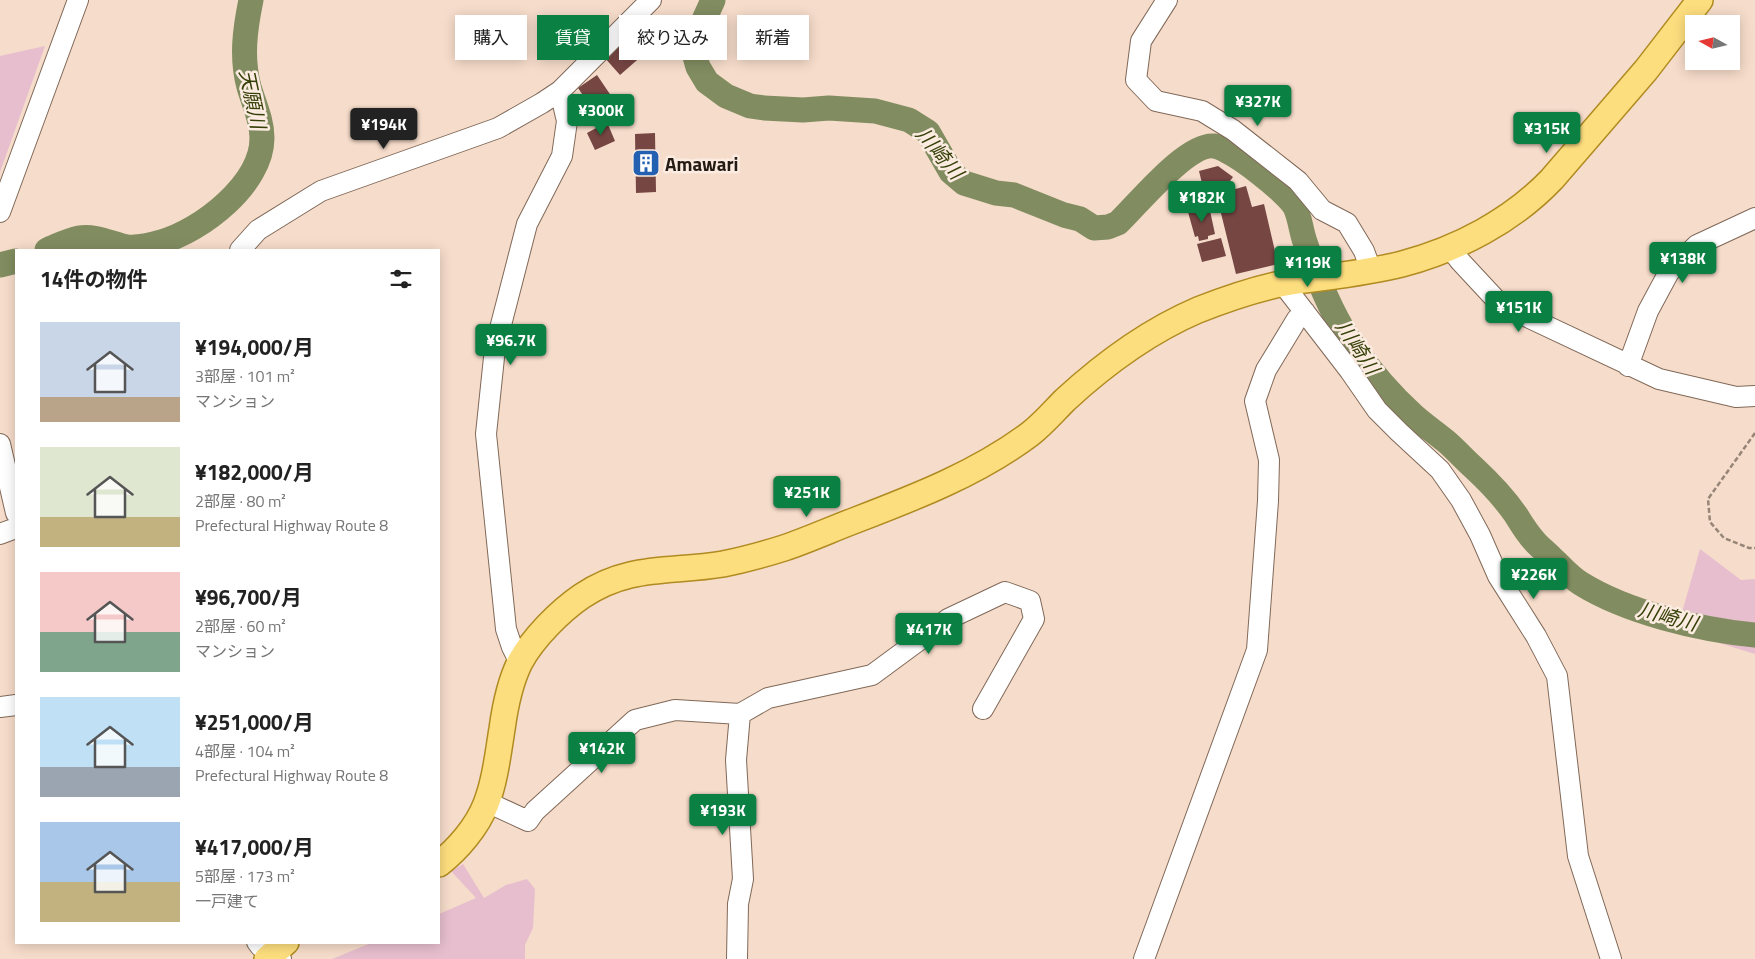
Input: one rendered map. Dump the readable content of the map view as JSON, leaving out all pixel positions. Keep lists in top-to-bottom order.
{
  "water": ["天願川", "川崎川"],
  "places": {
    "building": ["Amawari"]
  },
  "north": "left",
  "page": {
    "chip": [
      "購入",
      "賃貸",
      "絞り込み",
      "新着"
    ],
    "price": [
      "¥327K",
      "¥300K",
      "¥194K",
      "¥315K",
      "¥182K",
      "¥138K",
      "¥119K",
      "¥151K",
      "¥96.7K",
      "¥251K",
      "¥226K",
      "¥417K",
      "¥142K",
      "¥193K"
    ],
    "heading": "14件の物件",
    "list": [
      {
        "name": "¥194,000/月",
        "note": "3部屋 · 101 m² · マンション"
      },
      {
        "name": "¥182,000/月",
        "note": "2部屋 · 80 m² · Prefectural Highway Route 8"
      },
      {
        "name": "¥96,700/月",
        "note": "2部屋 · 60 m² · マンション"
      },
      {
        "name": "¥251,000/月",
        "note": "4部屋 · 104 m² · Prefectural Highway Route 8"
      },
      {
        "name": "¥417,000/月",
        "note": "5部屋 · 173 m² · 一戸建て"
      }
    ]
  }
}
